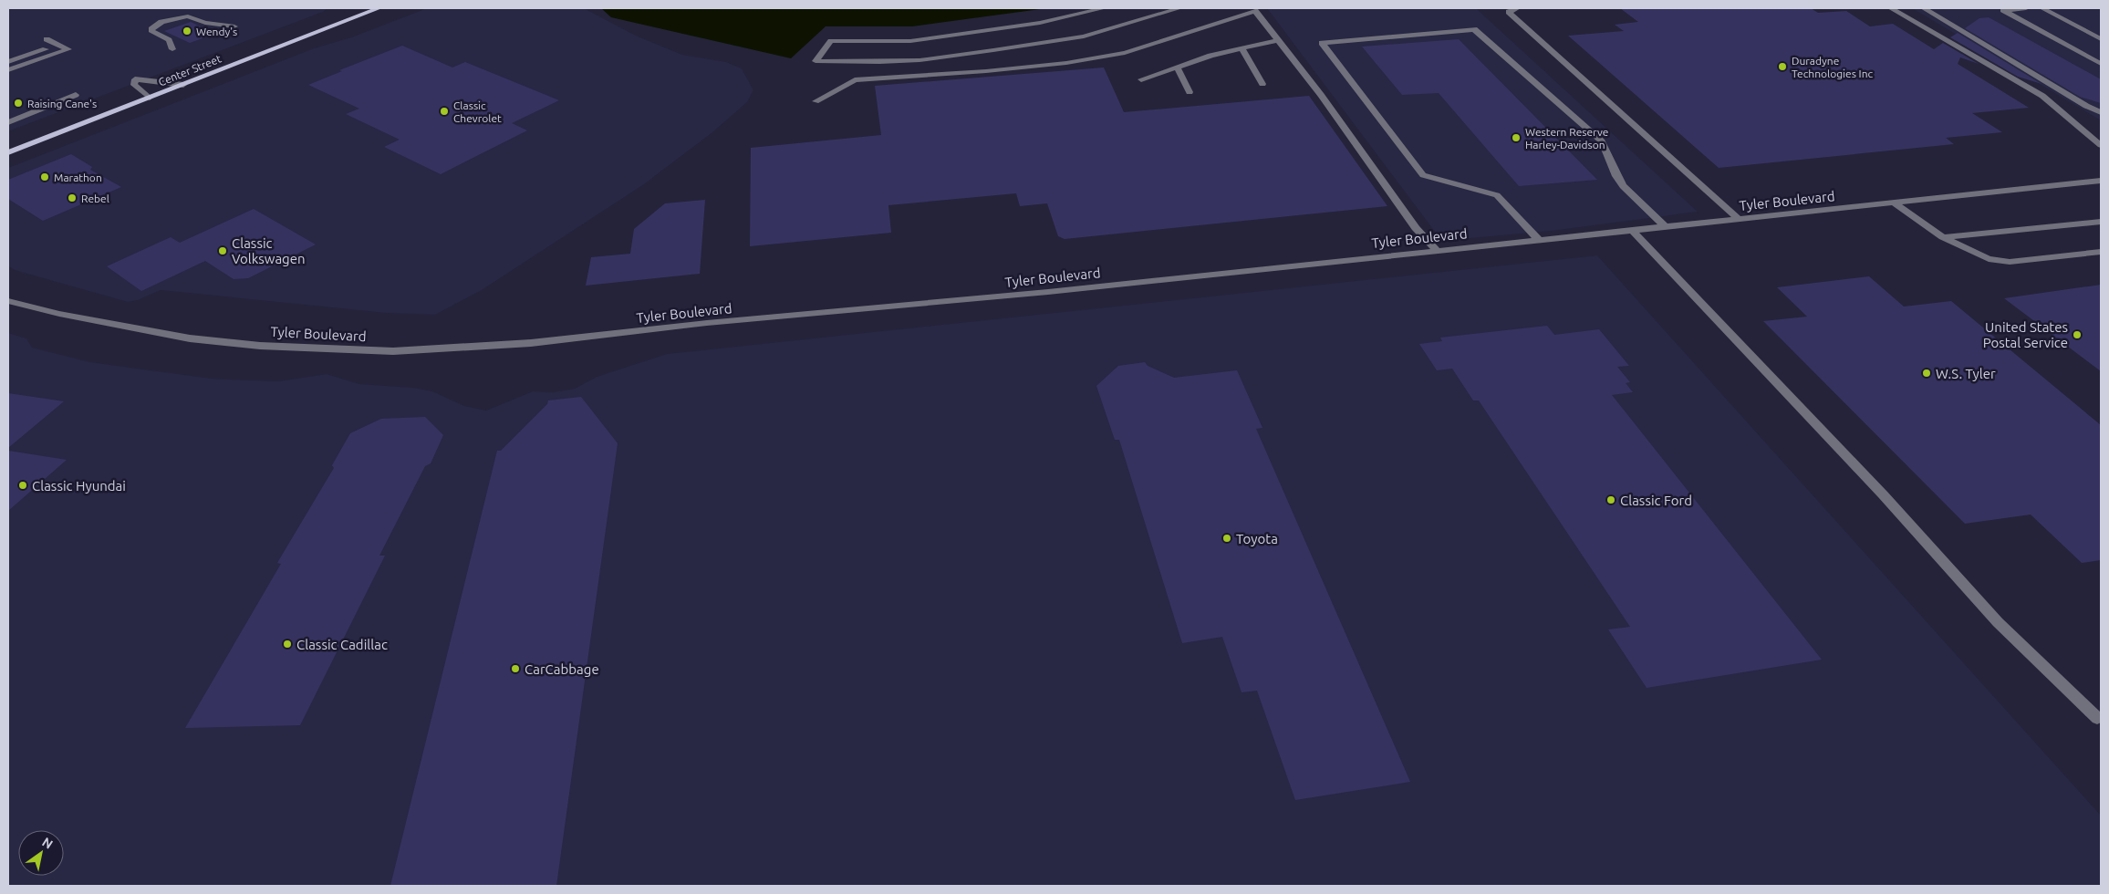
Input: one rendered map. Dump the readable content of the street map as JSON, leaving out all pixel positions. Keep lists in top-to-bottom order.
{
  "streets": {
    "main road": ["Center Street"],
    "street": ["Tyler Boulevard"]
  },
  "places": [
    "Wendy's",
    "Duradyne Technologies Inc",
    "Raising Cane's",
    "Classic Chevrolet",
    "Western Reserve Harley-Davidson",
    "Marathon",
    "Rebel",
    "Classic Volkswagen",
    "United States Postal Service",
    "W.S. Tyler",
    "Classic Hyundai",
    "Classic Ford",
    "Toyota",
    "Classic Cadillac",
    "CarCabbage"
  ],
  "north": "top right"
}
